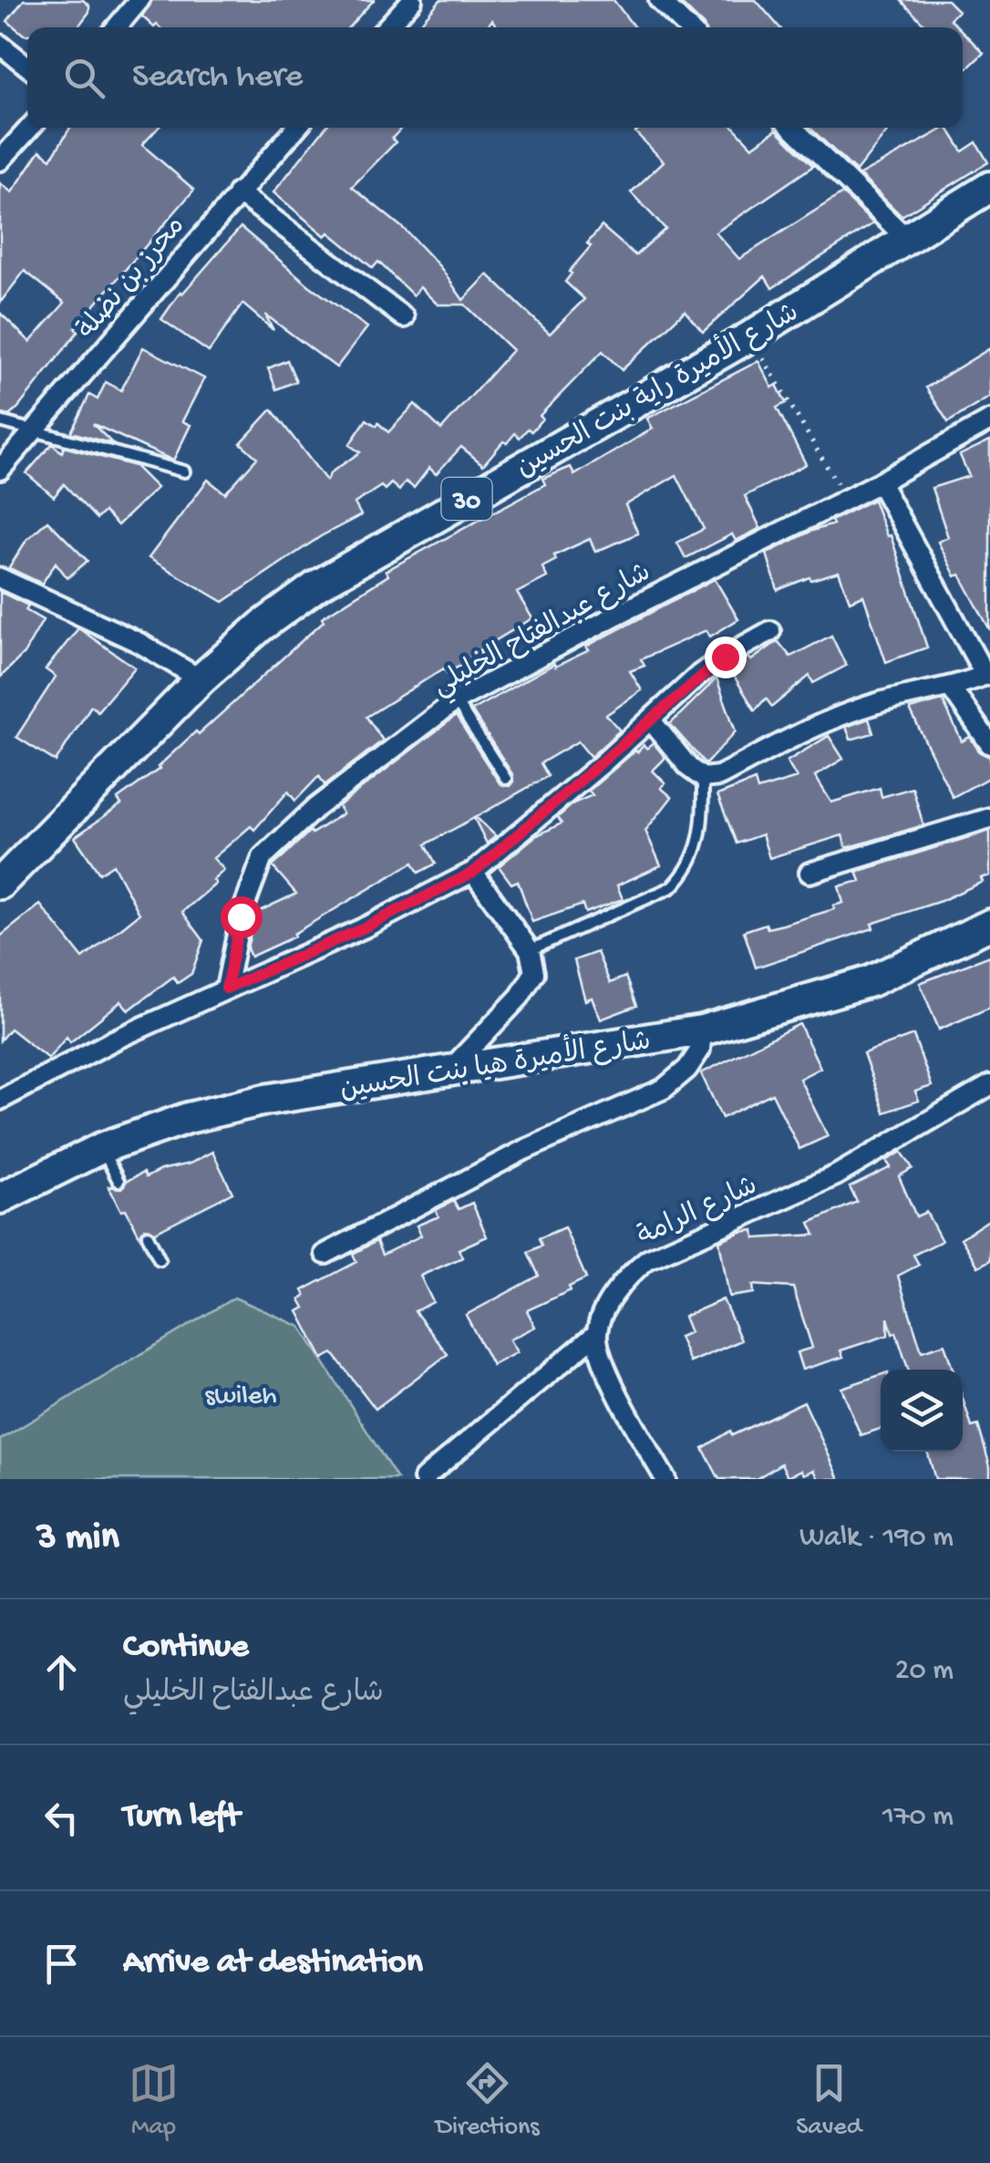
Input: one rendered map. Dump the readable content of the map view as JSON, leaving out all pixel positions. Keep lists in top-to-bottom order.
{
  "streets": {
    "main road": ["شارع الأميرة راية بنت الحسين", "30", "شارع الأميرة هيا بنت الحسين"],
    "street": ["محرز بن نضلة", "شارع عبدالفتاح الخليلي", "شارع الرامة"]
  },
  "parks": ["swileh"],
  "page": {
    "search": "Search here",
    "heading": ["3 min", "Walk · 190 m"],
    "list": [
      ["Continue", "شارع عبدالفتاح الخليلي", "20 m"],
      ["Turn left", "170 m"],
      "Arrive at destination"
    ],
    "nav": ["Map", "Directions", "Saved"]
  }
}
